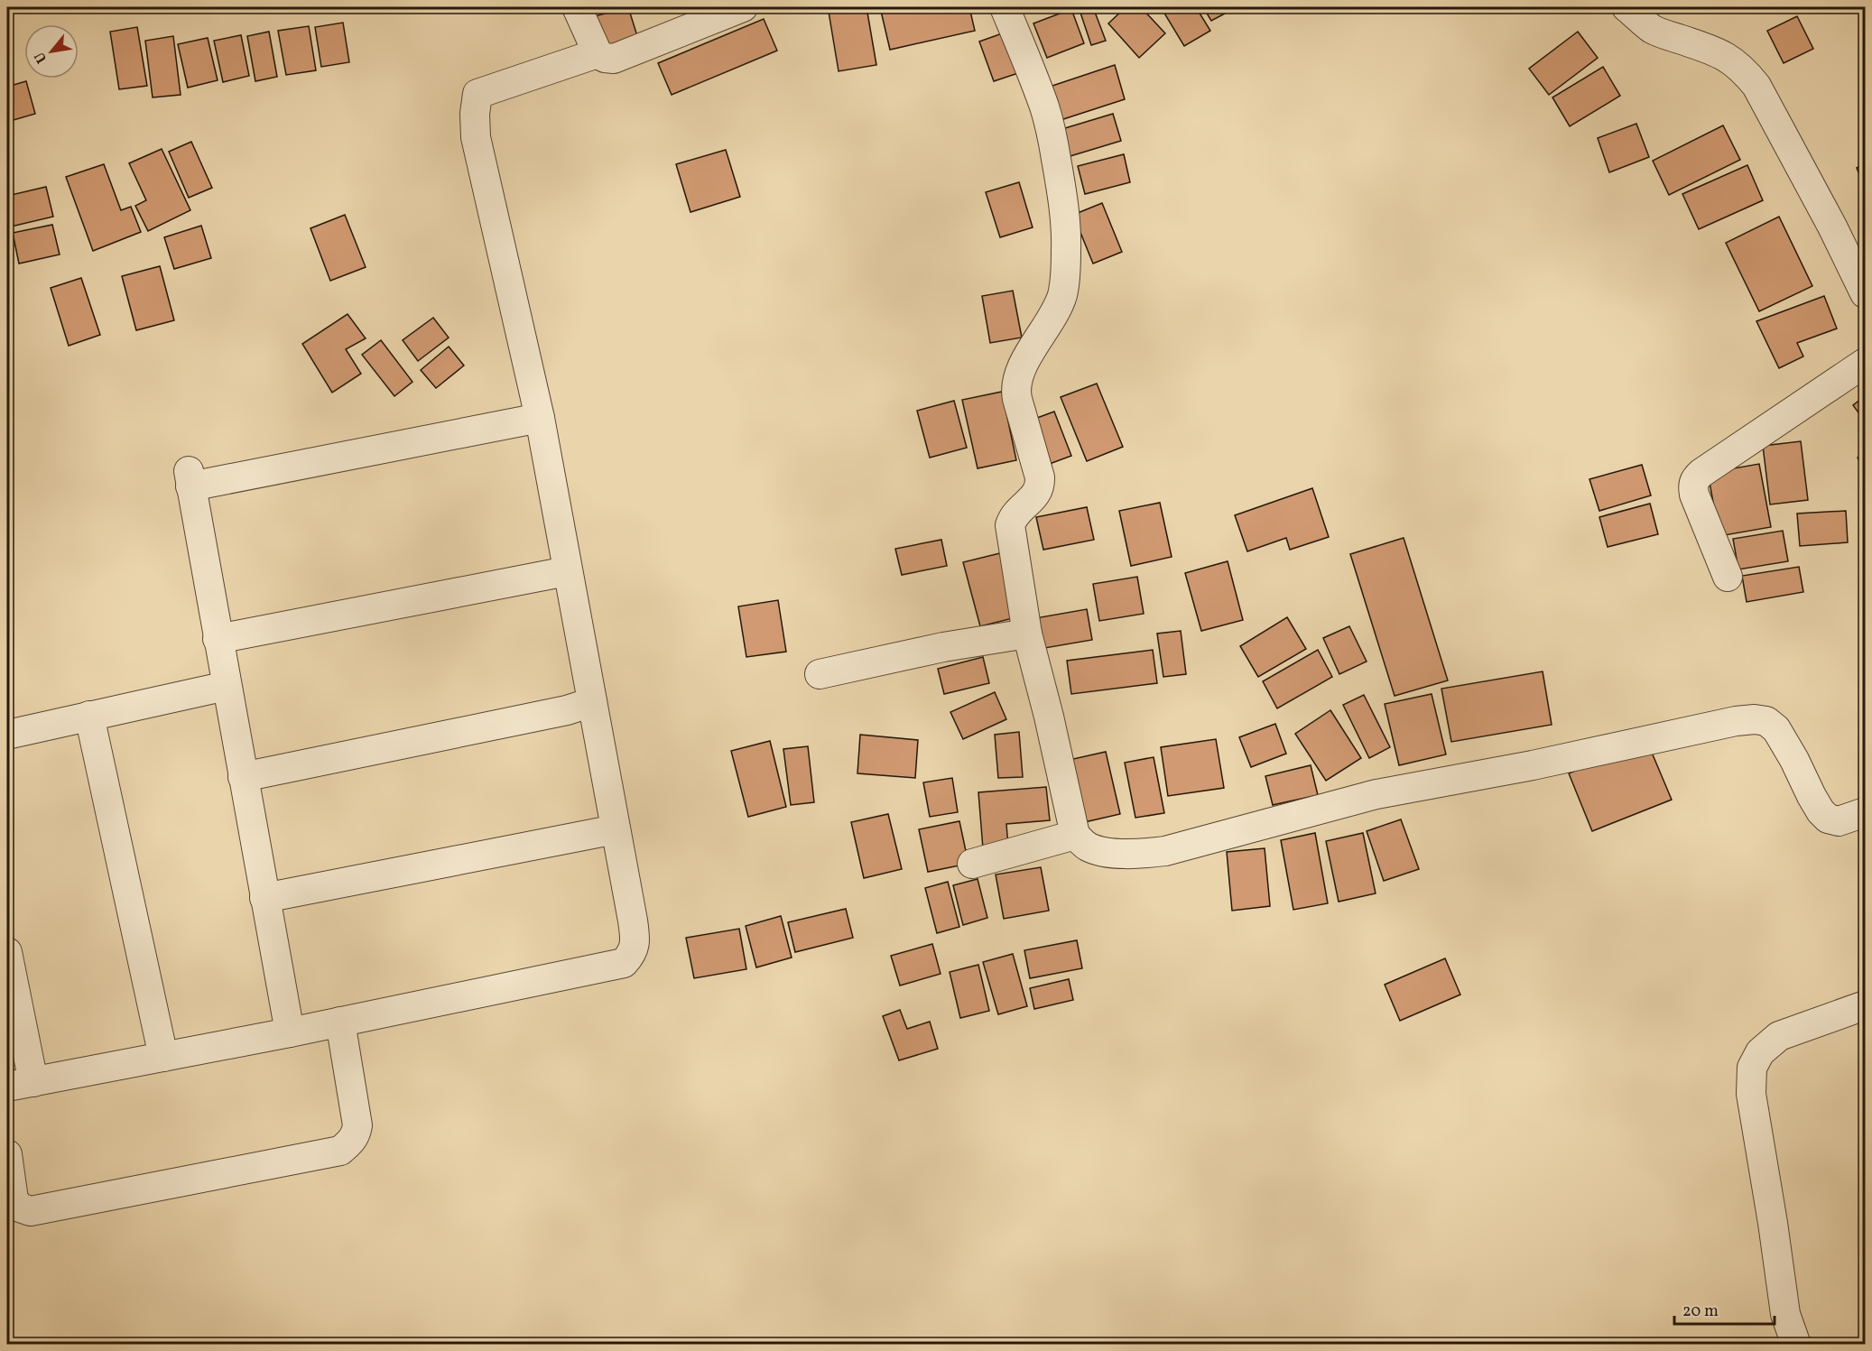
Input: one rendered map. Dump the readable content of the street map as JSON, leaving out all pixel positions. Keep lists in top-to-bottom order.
{
  "scale_bar": "20 m",
  "north": "bottom left"
}
